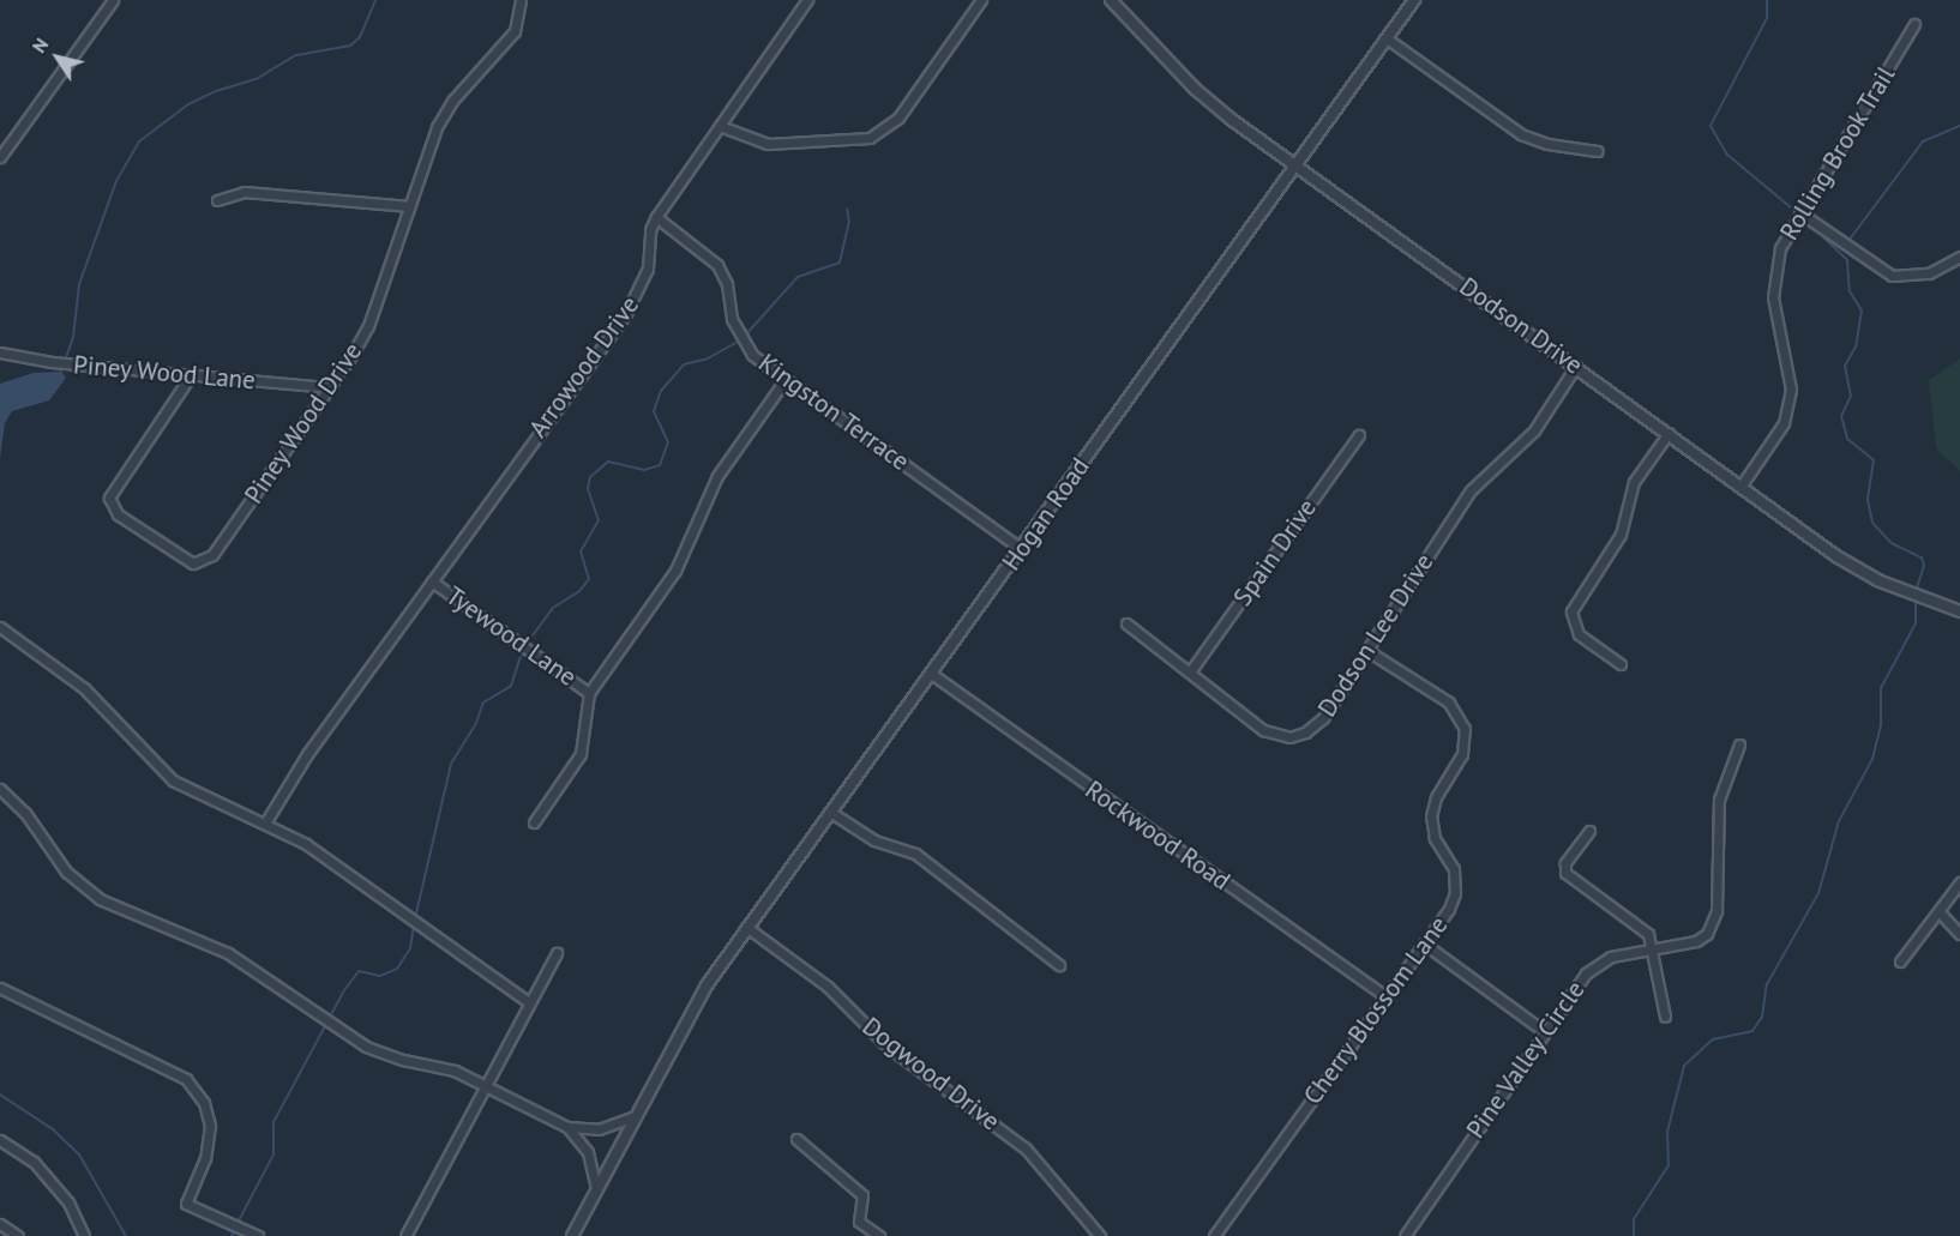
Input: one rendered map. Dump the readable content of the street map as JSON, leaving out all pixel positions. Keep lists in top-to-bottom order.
{
  "streets": {
    "street": [
      "Rolling Brook Trail",
      "Dodson Drive",
      "Arrowood Drive",
      "Piney Wood Lane",
      "Kingston Terrace",
      "Piney Wood Drive",
      "Hogan Road",
      "Spain Drive",
      "Dodson Lee Drive",
      "Tyewood Lane",
      "Rockwood Road",
      "Cherry Blossom Lane",
      "Pine Valley Circle",
      "Dogwood Drive"
    ]
  },
  "crossings": [
    ["Rolling Brook Trail", "Dodson Drive"],
    ["Dodson Drive", "Hogan Road"],
    ["Dodson Drive", "Dodson Lee Drive"],
    ["Arrowood Drive", "Kingston Terrace"],
    ["Arrowood Drive", "Tyewood Lane"],
    ["Piney Wood Lane", "Piney Wood Drive"],
    ["Kingston Terrace", "Hogan Road"],
    ["Hogan Road", "Rockwood Road"],
    ["Hogan Road", "Dogwood Drive"],
    ["Spain Drive", "Dodson Lee Drive"],
    ["Dodson Lee Drive", "Cherry Blossom Lane"],
    ["Rockwood Road", "Cherry Blossom Lane"]
  ],
  "north": "top left"
}
